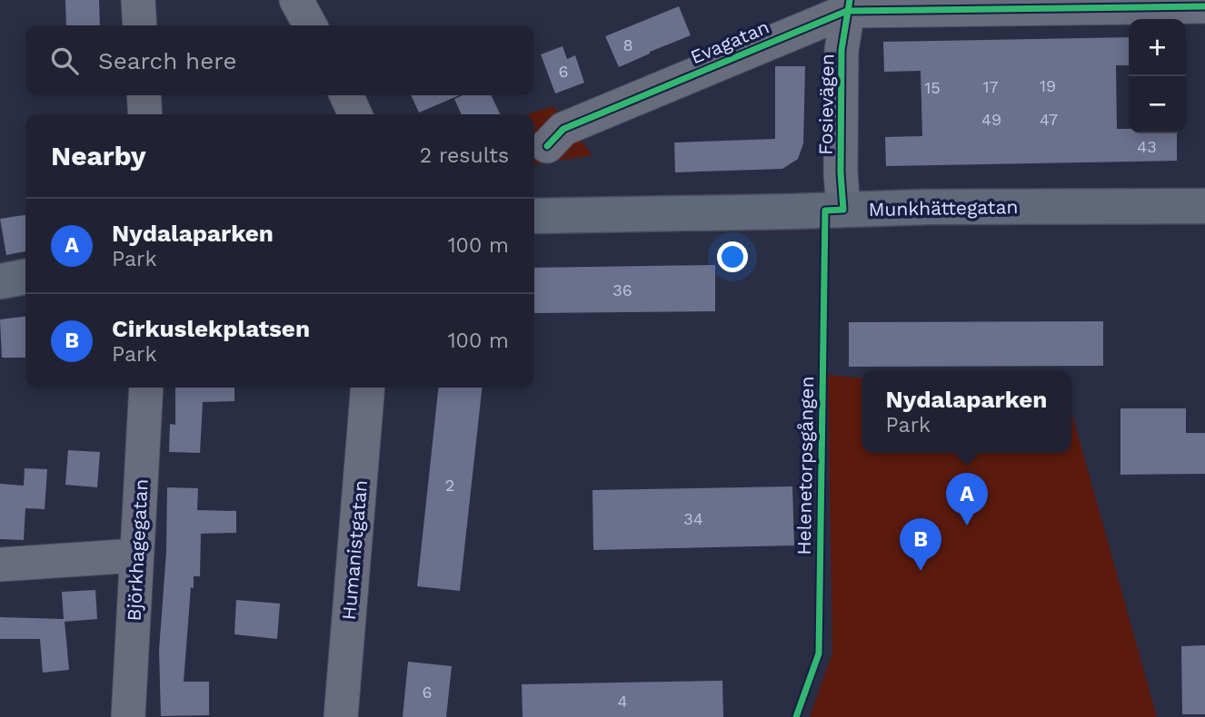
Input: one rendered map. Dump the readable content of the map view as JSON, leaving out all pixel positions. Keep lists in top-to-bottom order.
{
  "streets": {
    "main road": ["Munkhättegatan"],
    "street": [
      "Evagatan",
      "Fosievägen",
      "Björkhagegatan",
      "Humanistgatan"
    ],
    "cycle path": ["Helenetorpsgången"]
  },
  "crossings": [
    ["Evagatan", "Fosievägen"],
    ["Fosievägen", "Munkhättegatan"]
  ],
  "house_numbers": [
    "8",
    "6",
    "19",
    "17",
    "15",
    "49",
    "47",
    "43",
    "36",
    "2",
    "34",
    "6",
    "4"
  ],
  "page": {
    "map_buttons": ["+", "−"],
    "search": "Search here",
    "heading": ["Nearby", "2 results"],
    "list": [
      {
        "mark": "A",
        "name": "Nydalaparken",
        "note": "Park",
        "value": "100 m"
      },
      {
        "mark": "B",
        "name": "Cirkuslekplatsen",
        "note": "Park",
        "value": "100 m"
      }
    ],
    "popup": ["Nydalaparken", "Park"],
    "pins": ["A", "B"]
  }
}
